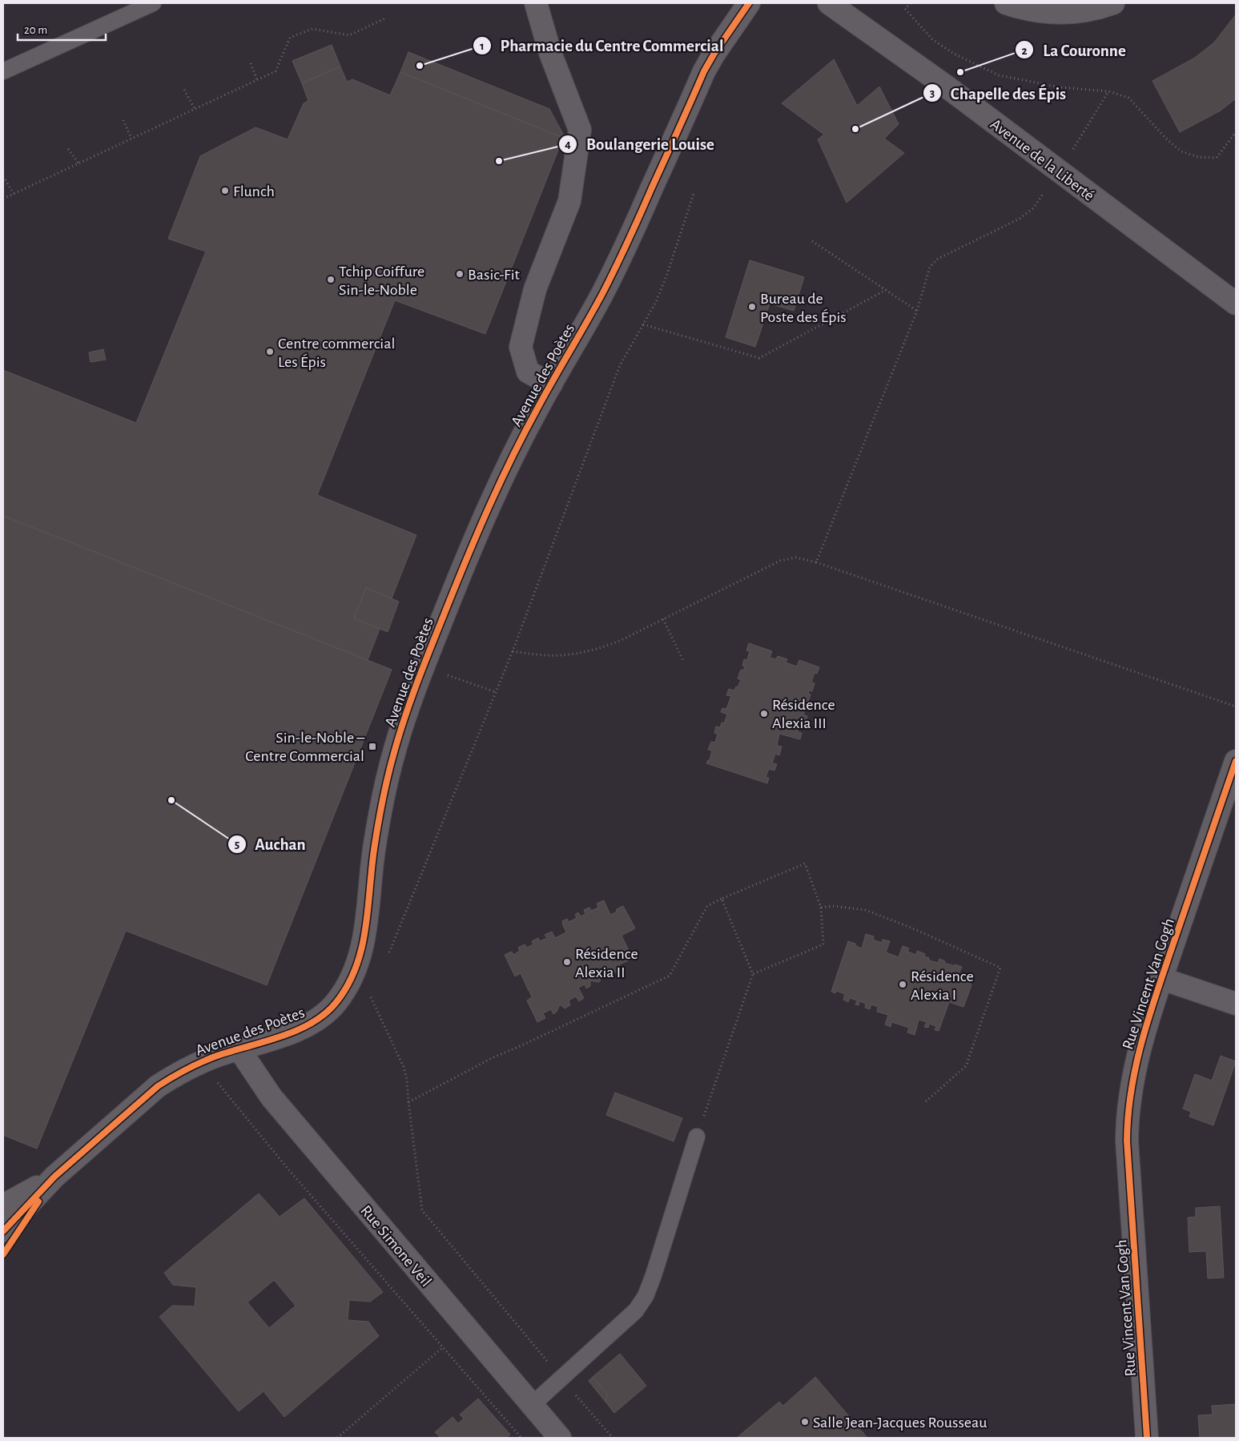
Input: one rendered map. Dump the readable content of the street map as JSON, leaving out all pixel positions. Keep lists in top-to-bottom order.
{
  "streets": {
    "street": [
      "Avenue de la Liberté",
      "Avenue des Poètes",
      "Rue Vincent Van Gogh",
      "Rue Simone Veil"
    ]
  },
  "crossings": [
    ["Avenue des Poètes", "Rue Simone Veil"]
  ],
  "places": {
    "other": [
      "Pharmacie du Centre Commercial",
      "La Couronne",
      "Chapelle des Épis",
      "Boulangerie Louise",
      "Flunch",
      "Basic-Fit",
      "Tchip Coiffure Sin-le-Noble",
      "Bureau de Poste des Épis",
      "Centre commercial Les Épis",
      "Résidence Alexia III",
      "Auchan",
      "Résidence Alexia II",
      "Résidence Alexia I",
      "Salle Jean-Jacques Rousseau"
    ],
    "transit": ["Sin-le-Noble – Centre Commercial"]
  },
  "scale_bar": "20 m"
}
